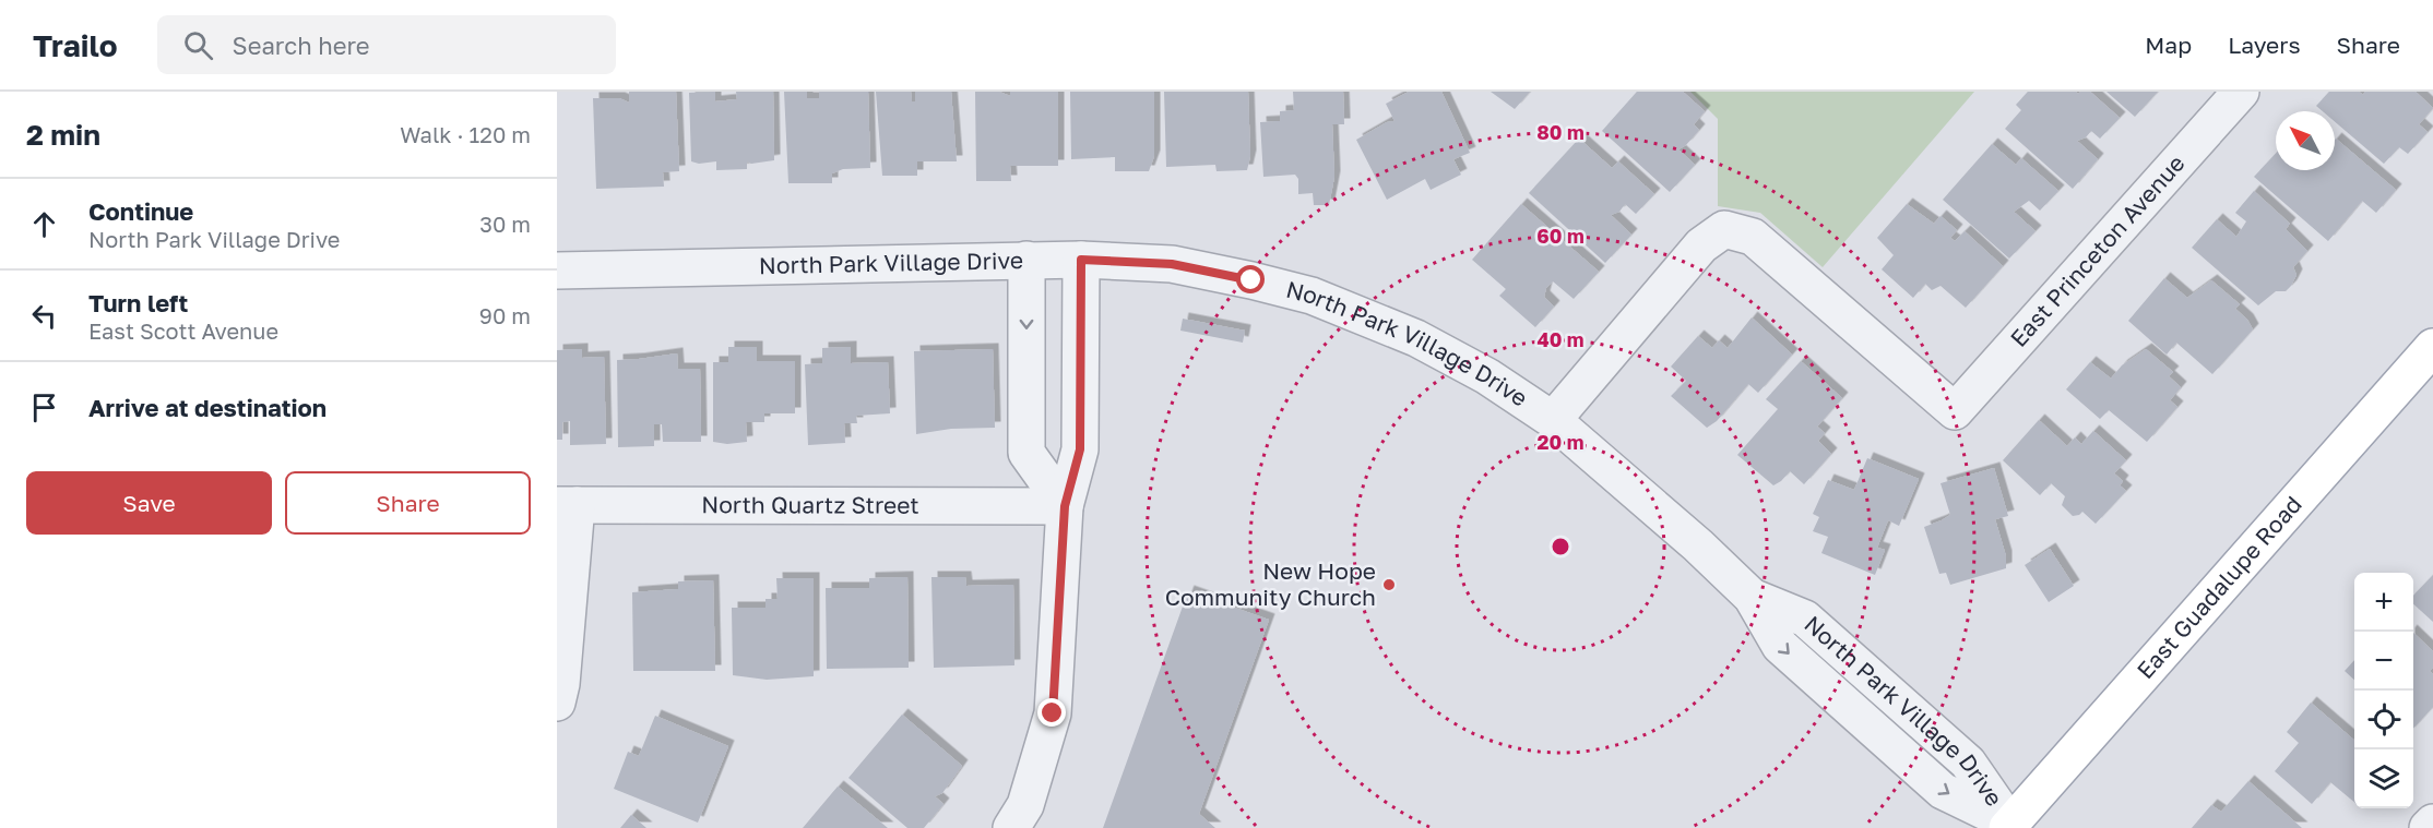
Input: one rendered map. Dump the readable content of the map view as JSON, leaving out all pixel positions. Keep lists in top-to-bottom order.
{
  "streets": {
    "main road": ["East Guadalupe Road"],
    "street": ["East Princeton Avenue", "North Park Village Drive", "North Quartz Street"]
  },
  "crossings": [
    ["East Princeton Avenue", "North Park Village Drive"],
    ["North Park Village Drive", "East Guadalupe Road"]
  ],
  "places": ["New Hope Community Church"],
  "north": "top left",
  "page": {
    "header": "Trailo",
    "search": "Search here",
    "nav": ["Map", "Layers", "Share"],
    "heading": ["2 min", "Walk · 120 m"],
    "list": [
      ["Continue", "North Park Village Drive", "30 m"],
      ["Turn left", "East Scott Avenue", "90 m"],
      "Arrive at destination"
    ],
    "buttons": ["Save", "Share"],
    "map_buttons": ["+", "−"]
  },
  "rings": [
    "80 m",
    "60 m",
    "40 m",
    "20 m"
  ]
}
